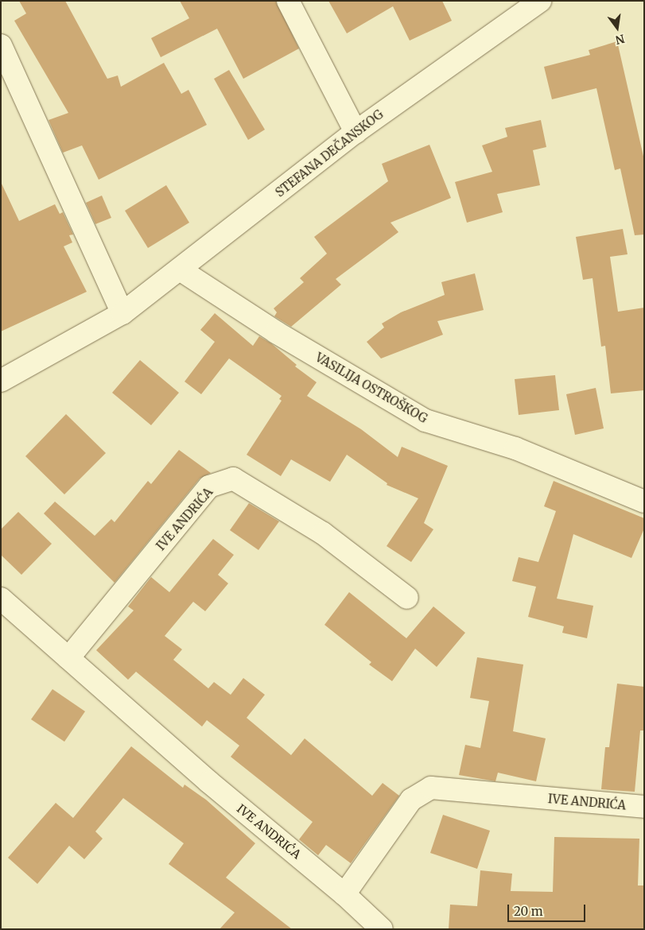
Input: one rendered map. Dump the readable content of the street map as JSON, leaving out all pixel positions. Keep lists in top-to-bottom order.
{
  "streets": {
    "street": ["STEFANA DEČANSKOG", "VASILIJA OSTROŠKOG", "IVE ANDRIĆA"]
  },
  "crossings": [
    ["STEFANA DEČANSKOG", "VASILIJA OSTROŠKOG"]
  ],
  "scale_bar": "20 m",
  "north": "bottom"
}
